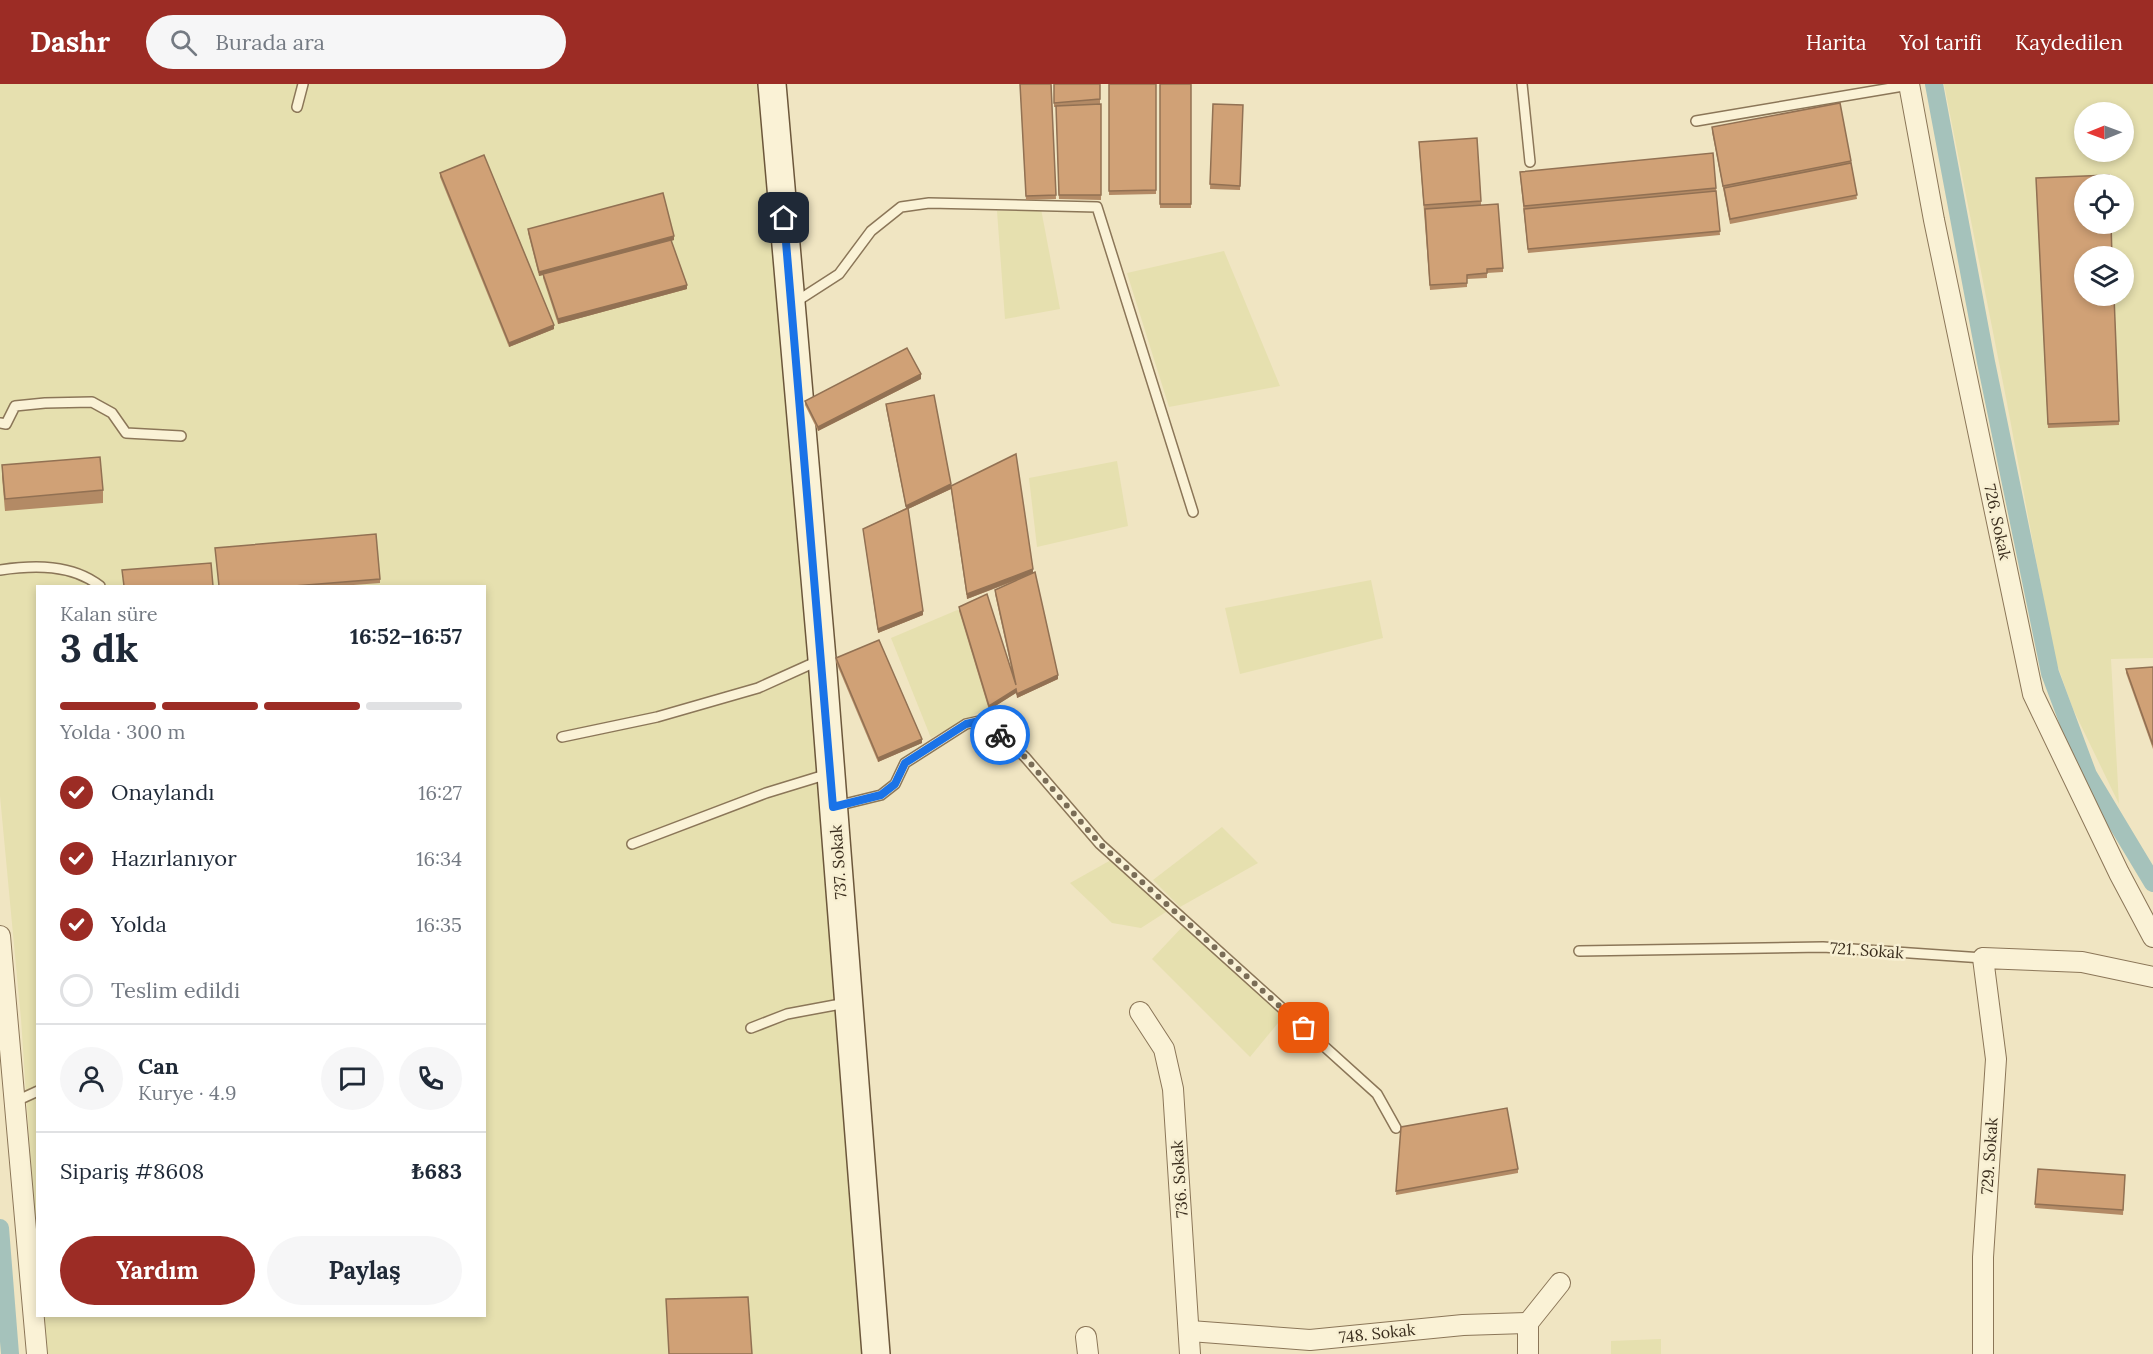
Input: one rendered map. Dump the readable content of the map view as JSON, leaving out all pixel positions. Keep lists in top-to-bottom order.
{
  "streets": {
    "street": [
      "726. Sokak",
      "737. Sokak",
      "721. Sokak",
      "729. Sokak",
      "736. Sokak",
      "748. Sokak"
    ]
  },
  "crossings": [
    ["721. Sokak", "729. Sokak"],
    ["736. Sokak", "748. Sokak"]
  ],
  "north": "left",
  "page": {
    "header": "Dashr",
    "search": "Burada ara",
    "nav": ["Harita", "Yol tarifi", "Kaydedilen"],
    "heading": ["3 dk", "Kalan süre", "16:52–16:57"],
    "panel": [
      "Can",
      "Kurye · 4.9",
      "Sipariş #8608",
      "₺683"
    ],
    "bar": "Yolda · 300 m",
    "list": [
      ["Onaylandı", "16:27"],
      ["Hazırlanıyor", "16:34"],
      ["Yolda", "16:35"],
      "Teslim edildi"
    ],
    "buttons": ["Yardım", "Paylaş"]
  }
}
